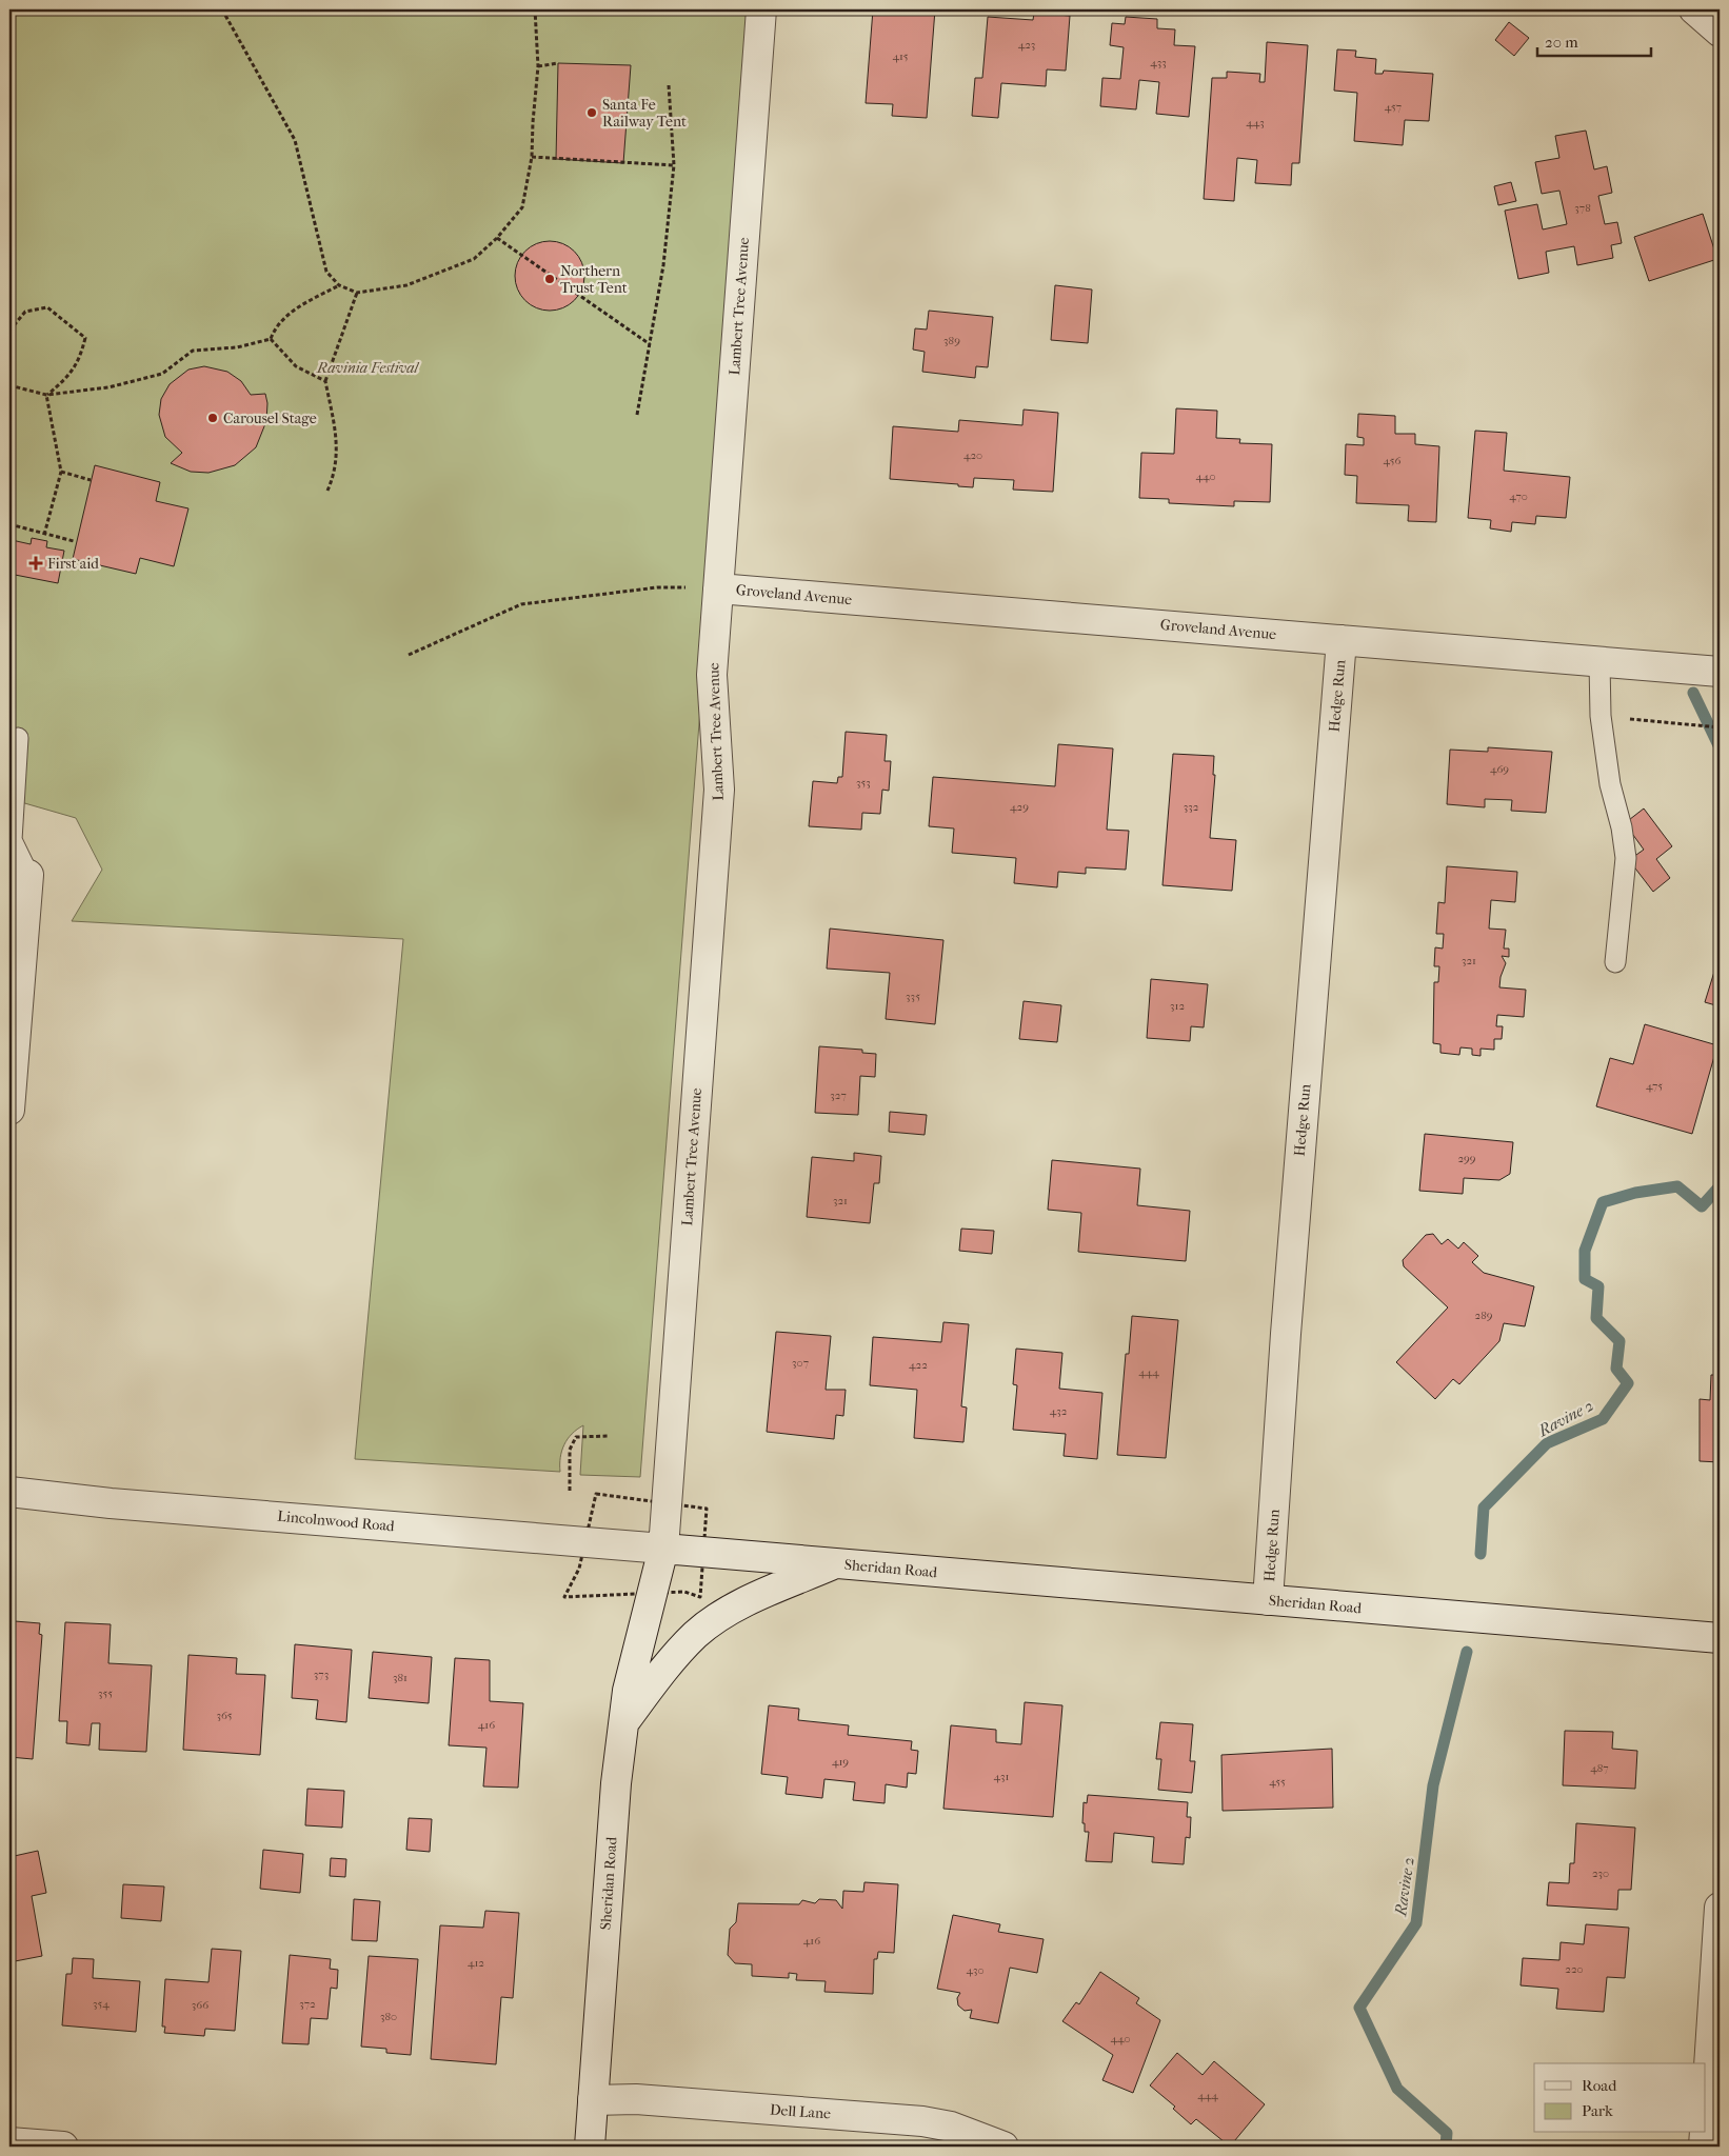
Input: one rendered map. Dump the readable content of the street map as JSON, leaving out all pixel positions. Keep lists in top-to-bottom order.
{
  "streets": {
    "street": [
      "Lambert Tree Avenue",
      "Groveland Avenue",
      "Hedge Run",
      "Lincolnwood Road",
      "Sheridan Road",
      "Dell Lane"
    ]
  },
  "crossings": [
    ["Lambert Tree Avenue", "Groveland Avenue"],
    ["Lambert Tree Avenue", "Lincolnwood Road"],
    ["Lambert Tree Avenue", "Sheridan Road"],
    ["Groveland Avenue", "Hedge Run"],
    ["Hedge Run", "Sheridan Road"],
    ["Lincolnwood Road", "Sheridan Road"],
    ["Sheridan Road", "Dell Lane"]
  ],
  "water": ["Ravine 2"],
  "parks": ["Ravinia Festival"],
  "places": {
    "other": ["Santa Fe Railway Tent", "Northern Trust Tent", "Carousel Stage"],
    "health": ["First aid"]
  },
  "house_numbers": [
    "423",
    "415",
    "433",
    "457",
    "443",
    "378",
    "389",
    "420",
    "456",
    "440",
    "470",
    "469",
    "353",
    "429",
    "332",
    "321",
    "335",
    "312",
    "475",
    "327",
    "299",
    "321",
    "289",
    "307",
    "422",
    "444",
    "432",
    "373",
    "381",
    "355",
    "365",
    "416",
    "419",
    "487",
    "431",
    "455",
    "230",
    "416",
    "412",
    "220",
    "430",
    "354",
    "372",
    "366",
    "380",
    "440",
    "444"
  ],
  "legend": ["Road", "Park"],
  "scale_bar": "20 m"
}
